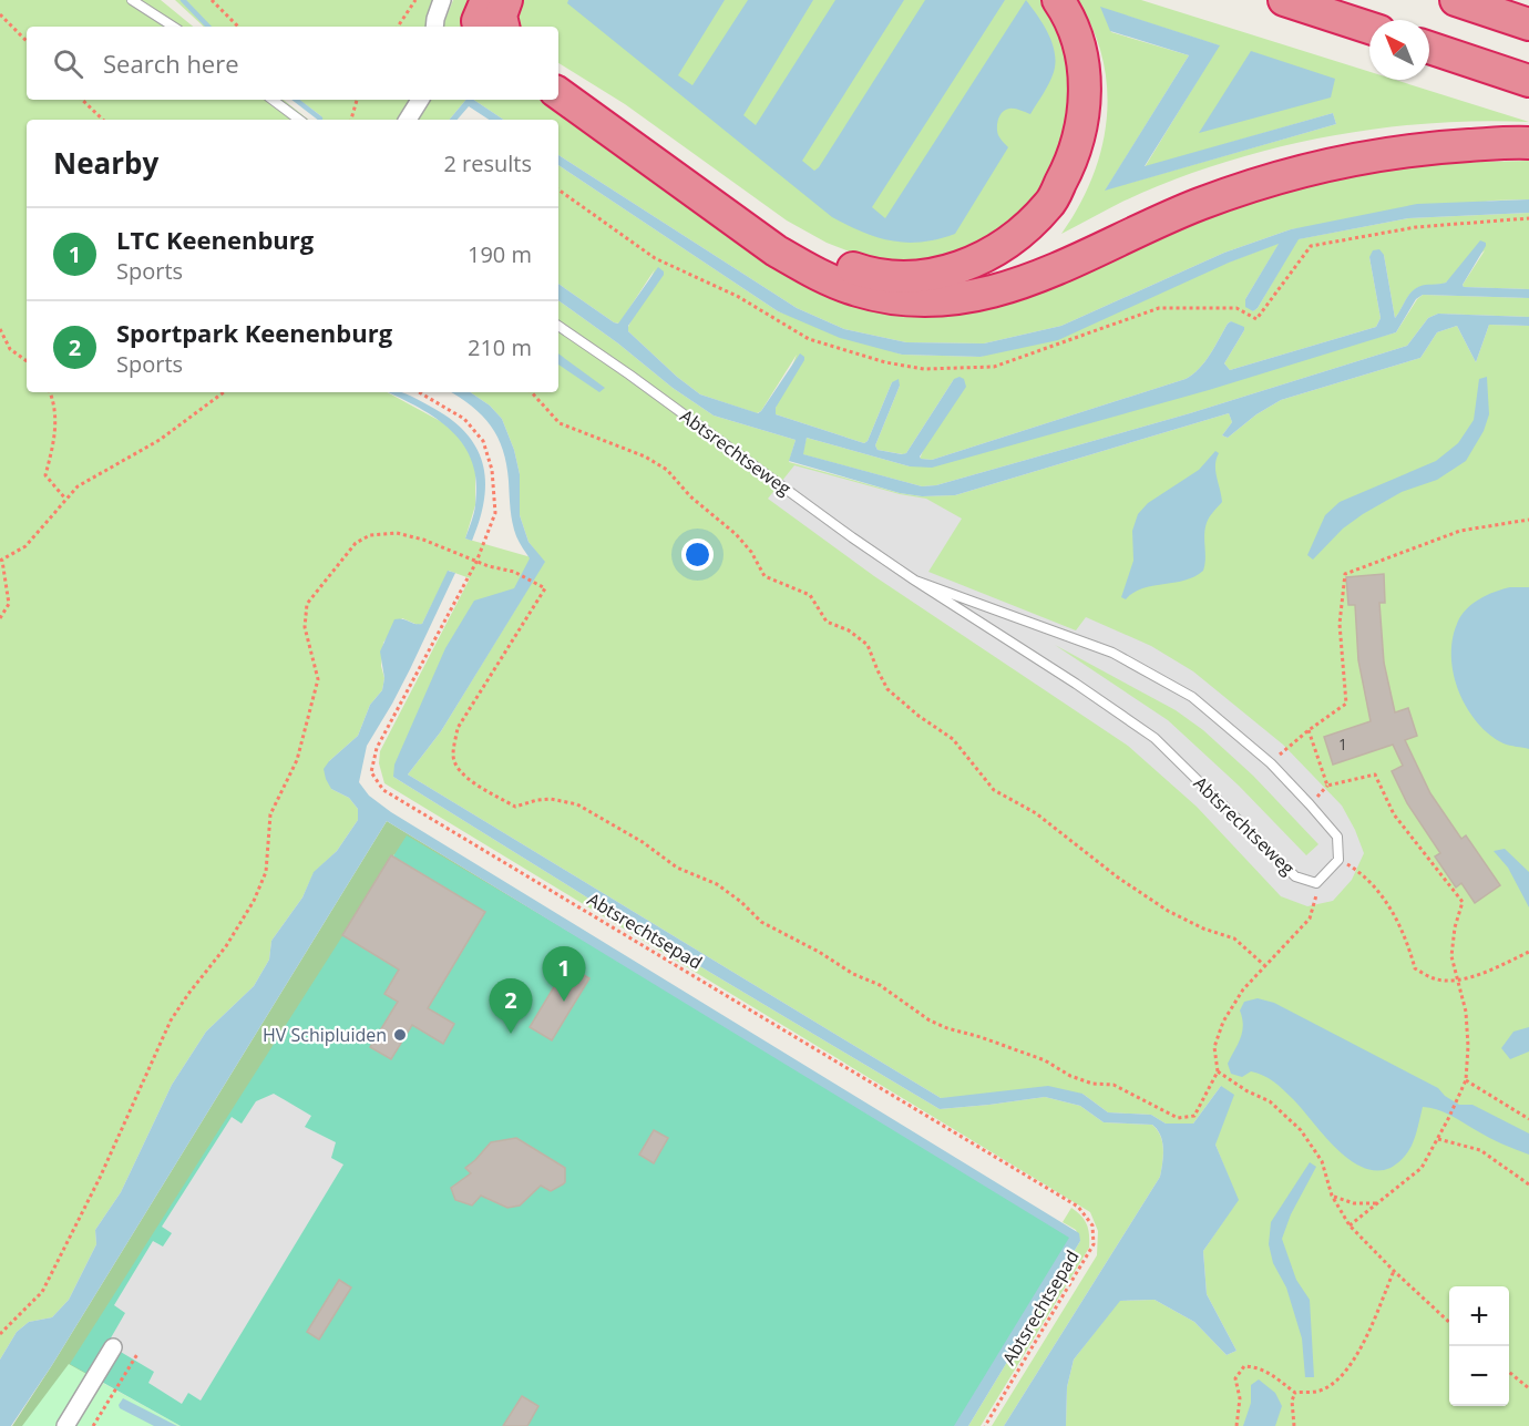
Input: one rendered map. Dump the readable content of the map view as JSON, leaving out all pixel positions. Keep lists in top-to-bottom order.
{
  "streets": {
    "lane": ["Abtsrechtseweg"],
    "path": ["Abtsrechtsepad"]
  },
  "places": ["HV Schipluiden"],
  "house_numbers": ["1"],
  "north": "top left",
  "page": {
    "search": "Search here",
    "heading": ["Nearby", "2 results"],
    "list": [
      {
        "mark": "1",
        "name": "LTC Keenenburg",
        "note": "Sports",
        "value": "190 m"
      },
      {
        "mark": "2",
        "name": "Sportpark Keenenburg",
        "note": "Sports",
        "value": "210 m"
      }
    ],
    "pins": ["1", "2"],
    "map_buttons": ["+", "−"]
  }
}
